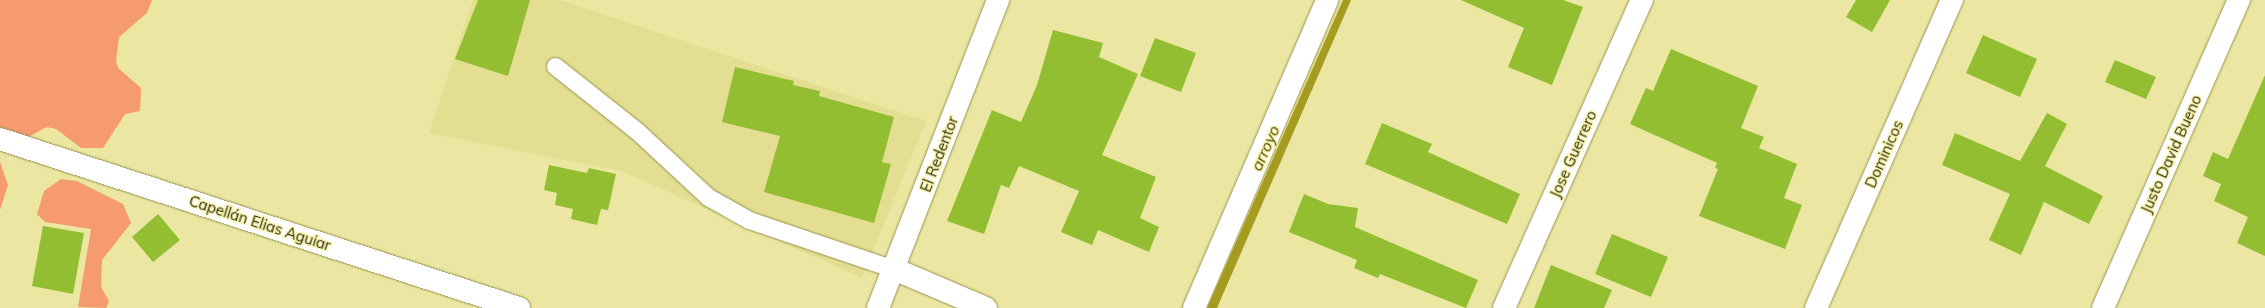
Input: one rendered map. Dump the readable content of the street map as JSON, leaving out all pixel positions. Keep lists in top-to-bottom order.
{
  "streets": {
    "street": [
      "El Redentor",
      "Jose Guerrero",
      "Dominicos",
      "Justo David Bueno",
      "Capellán Elias Aguiar"
    ]
  },
  "water": ["arroyo"]
}
